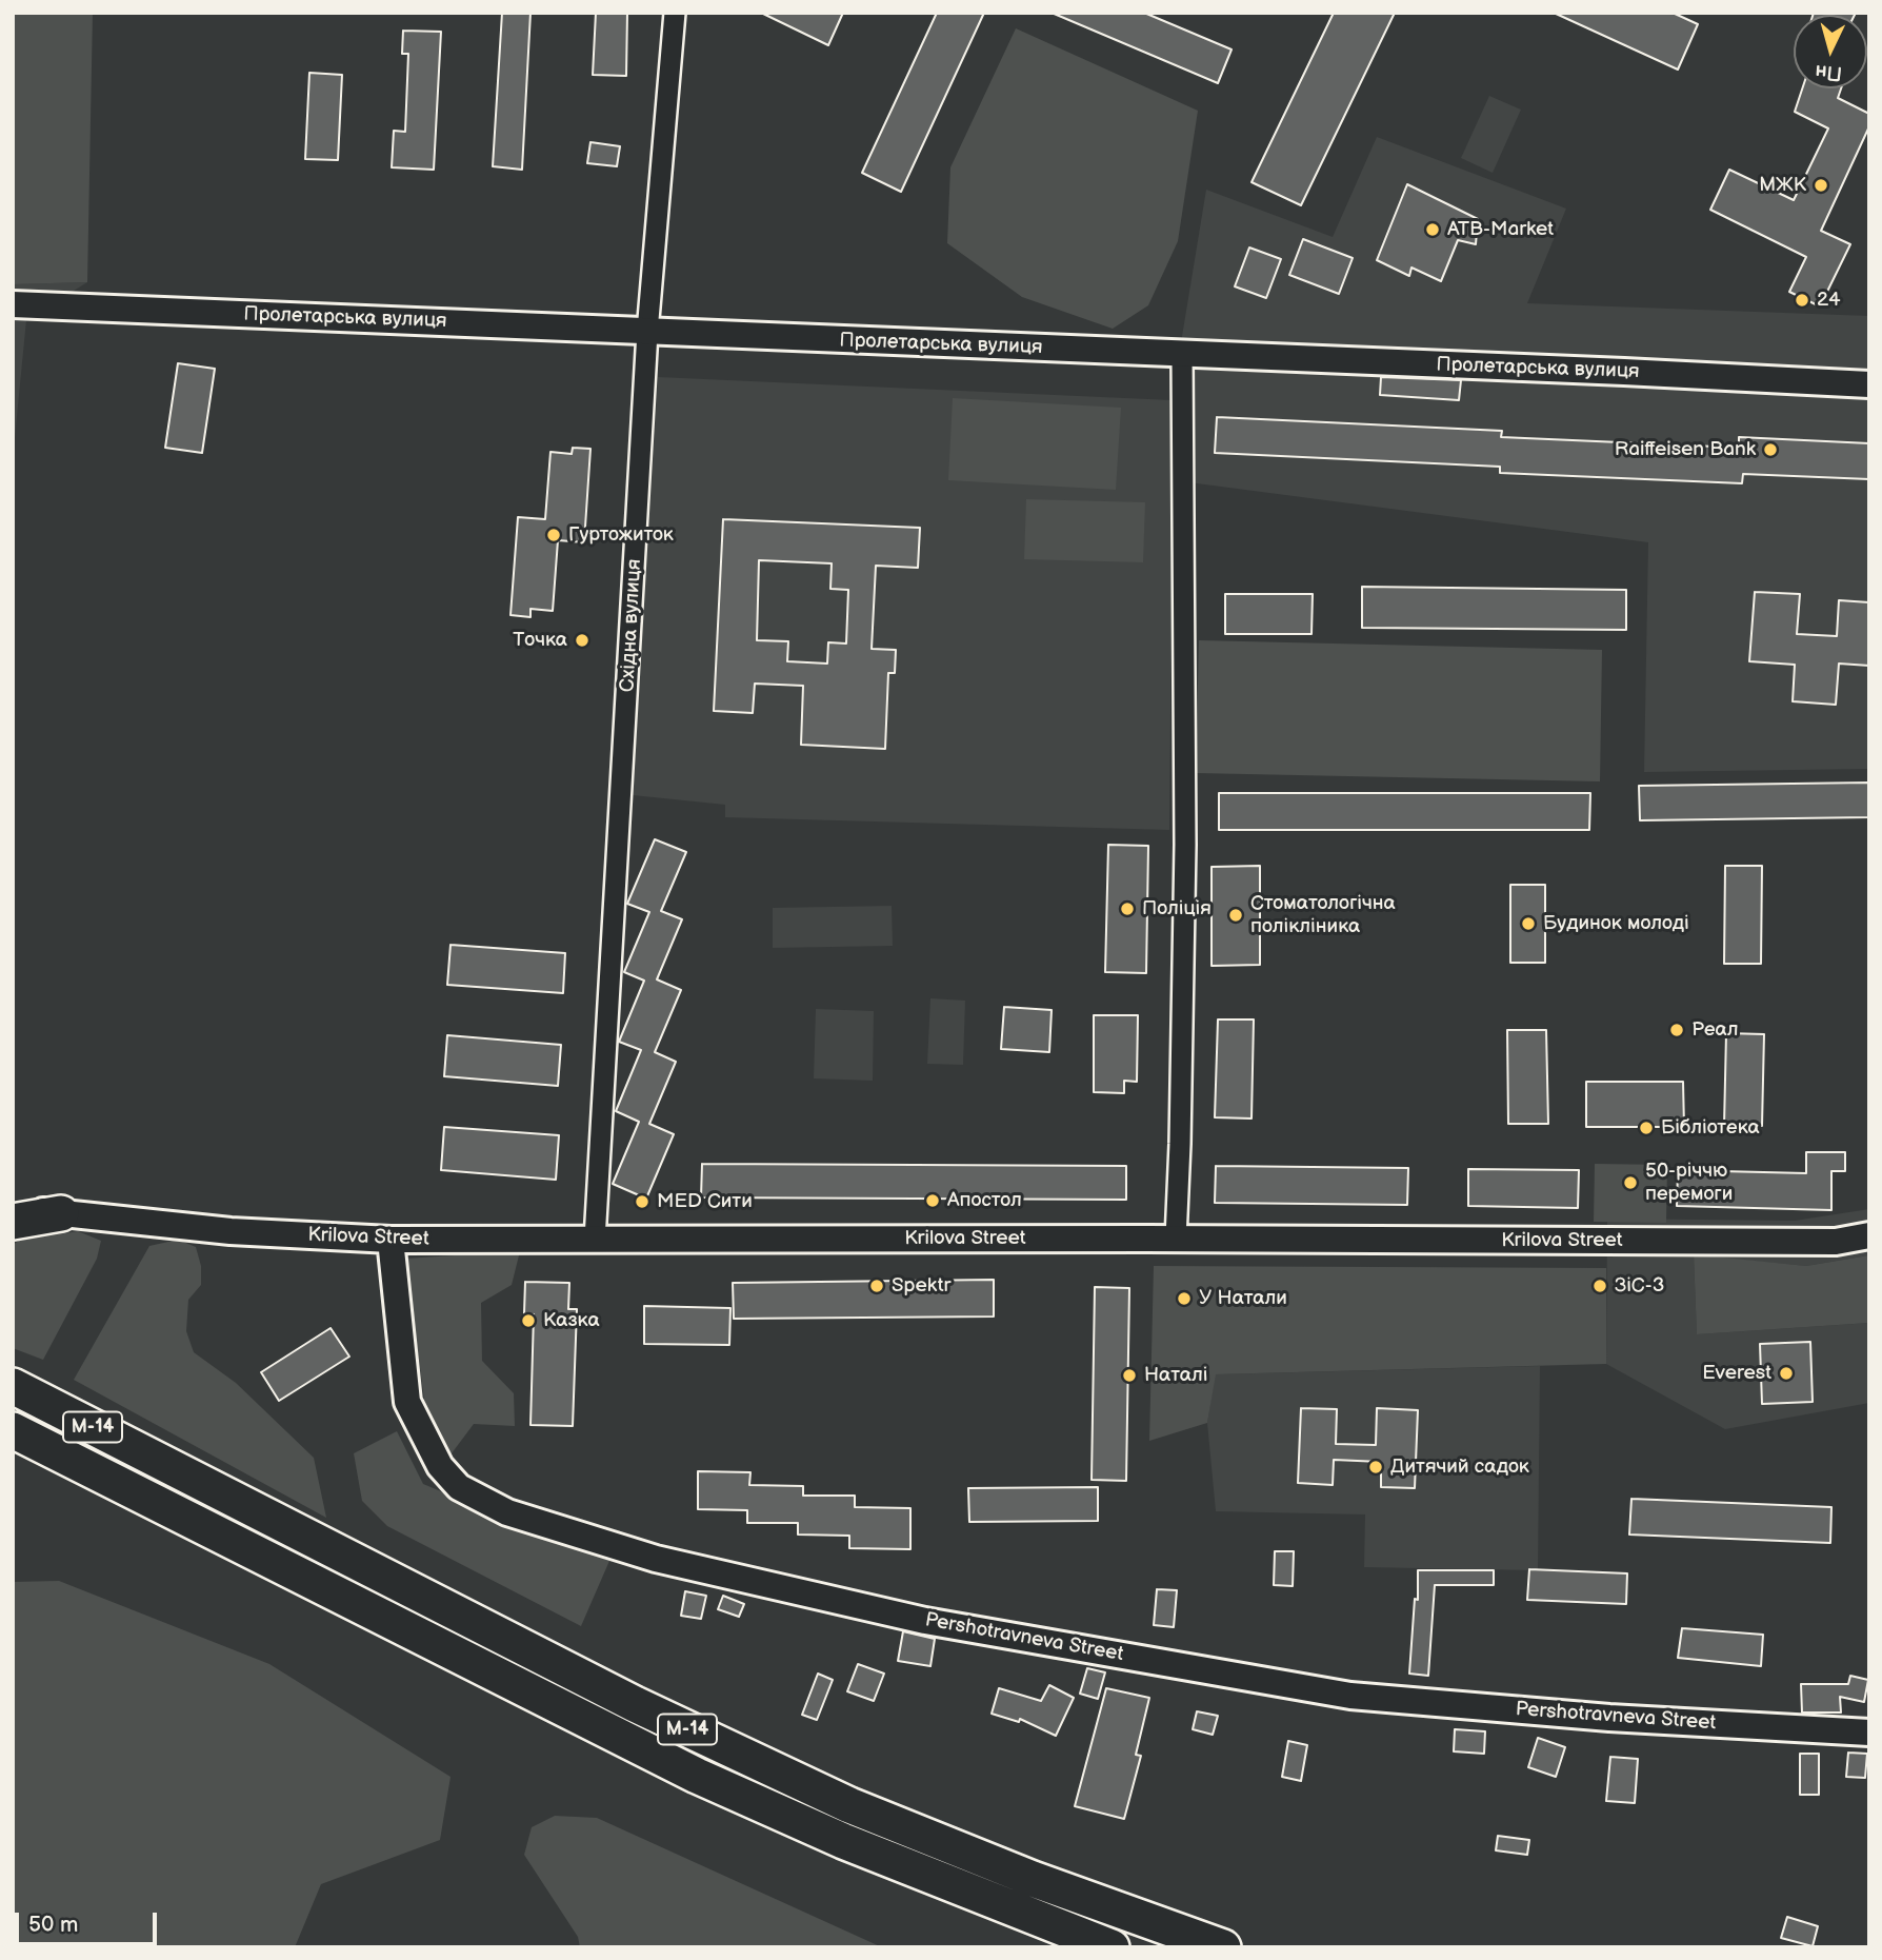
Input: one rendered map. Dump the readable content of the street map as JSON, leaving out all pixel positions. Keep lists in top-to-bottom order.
{
  "streets": {
    "highway": ["М-14"],
    "street": [
      "Пролетарська вулиця",
      "Східна вулиця",
      "Krilova Street",
      "Pershotravneva Street"
    ]
  },
  "crossings": [
    ["Пролетарська вулиця", "Східна вулиця"],
    ["Східна вулиця", "Krilova Street"],
    ["Krilova Street", "Pershotravneva Street"]
  ],
  "places": [
    "МЖК",
    "ATB-Market",
    "24",
    "Raiffeisen Bank",
    "Гуртожиток",
    "Точка",
    "Поліція",
    "Стоматологічна полікліника",
    "Будинок молоді",
    "Реал",
    "Бібліотека",
    "50-річчю перемоги",
    "Апостол",
    "MED Сити",
    "Spektr",
    "ЗіС-3",
    "У Натали",
    "Казка",
    "Everest",
    "Наталі",
    "Дитячий садок"
  ],
  "scale_bar": "50 m",
  "north": "bottom"
}
